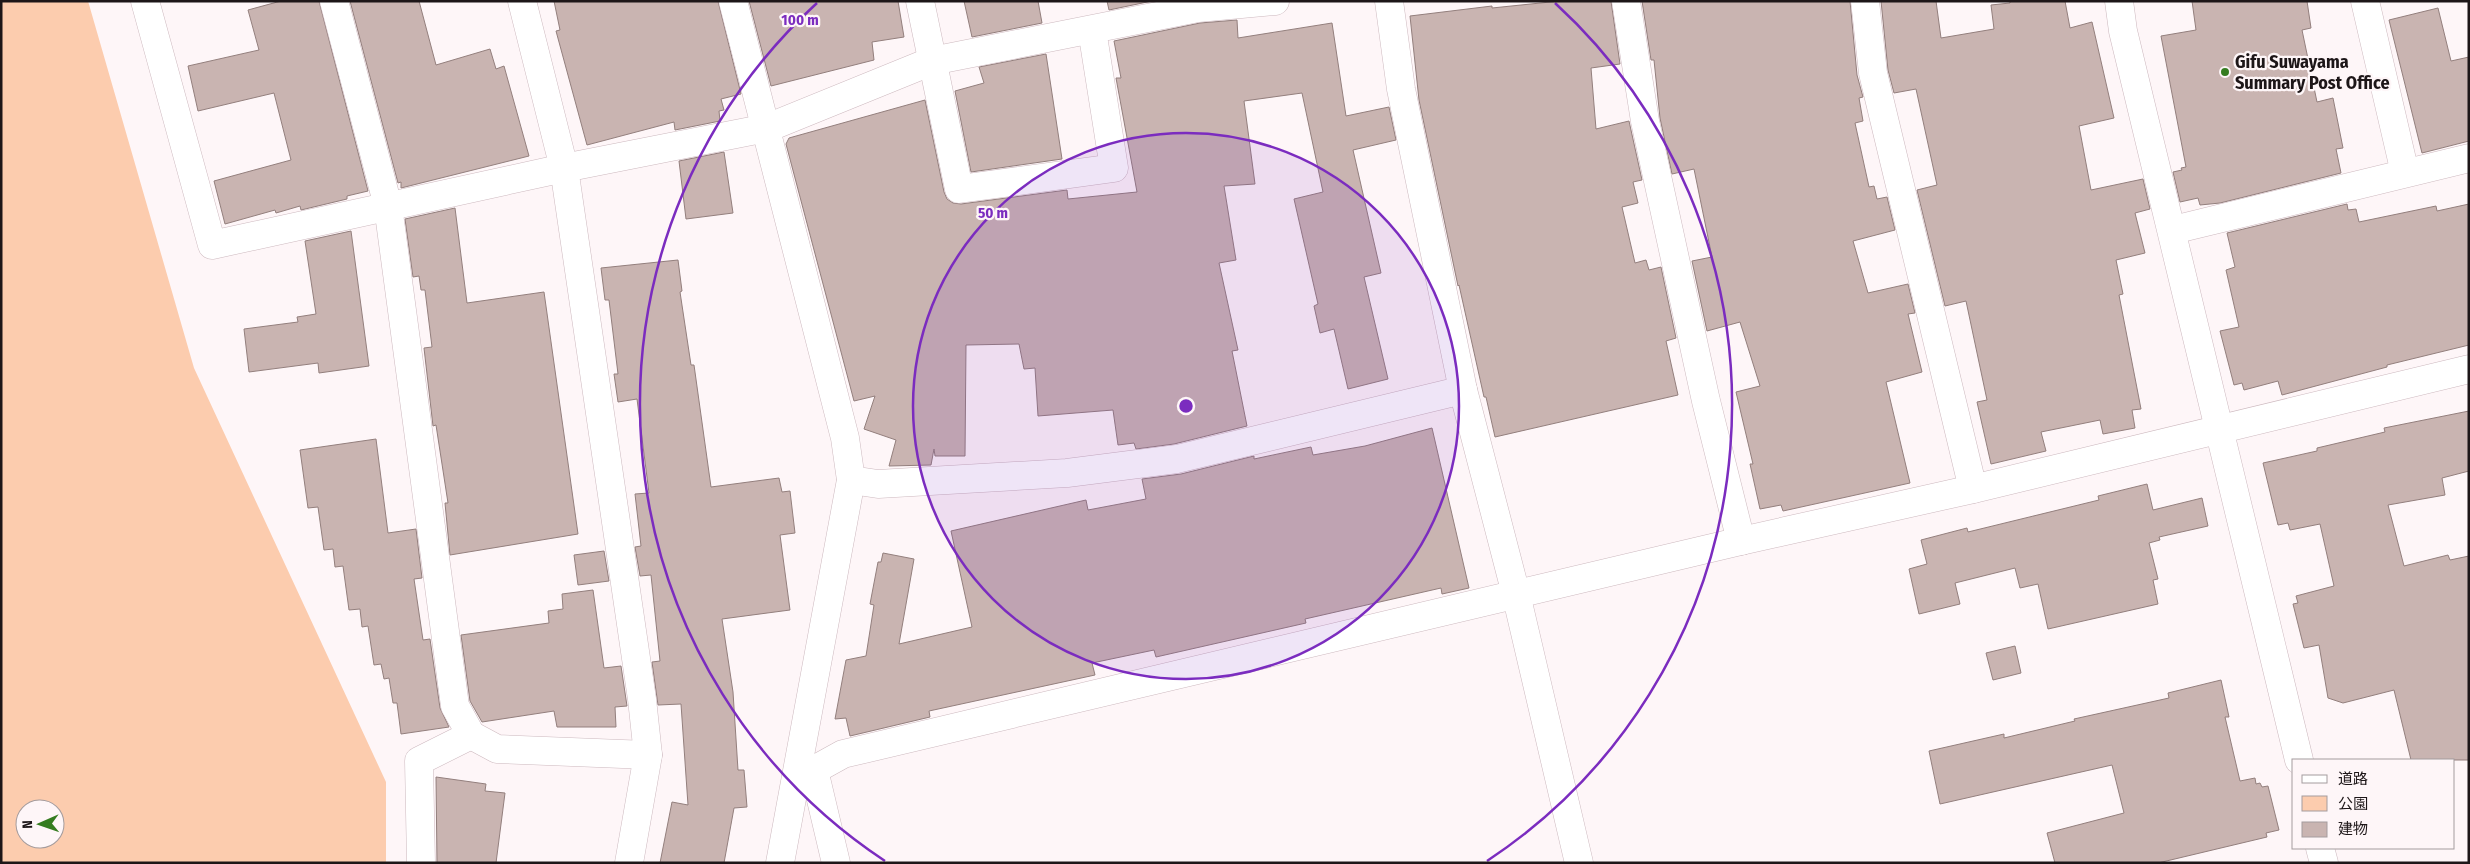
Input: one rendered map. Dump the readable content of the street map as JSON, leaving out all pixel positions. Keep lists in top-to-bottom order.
{
  "places": ["Gifu Suwayama Summary Post Office"],
  "legend": ["道路", "公園", "建物"],
  "north": "left",
  "rings": ["100 m", "50 m"]
}
